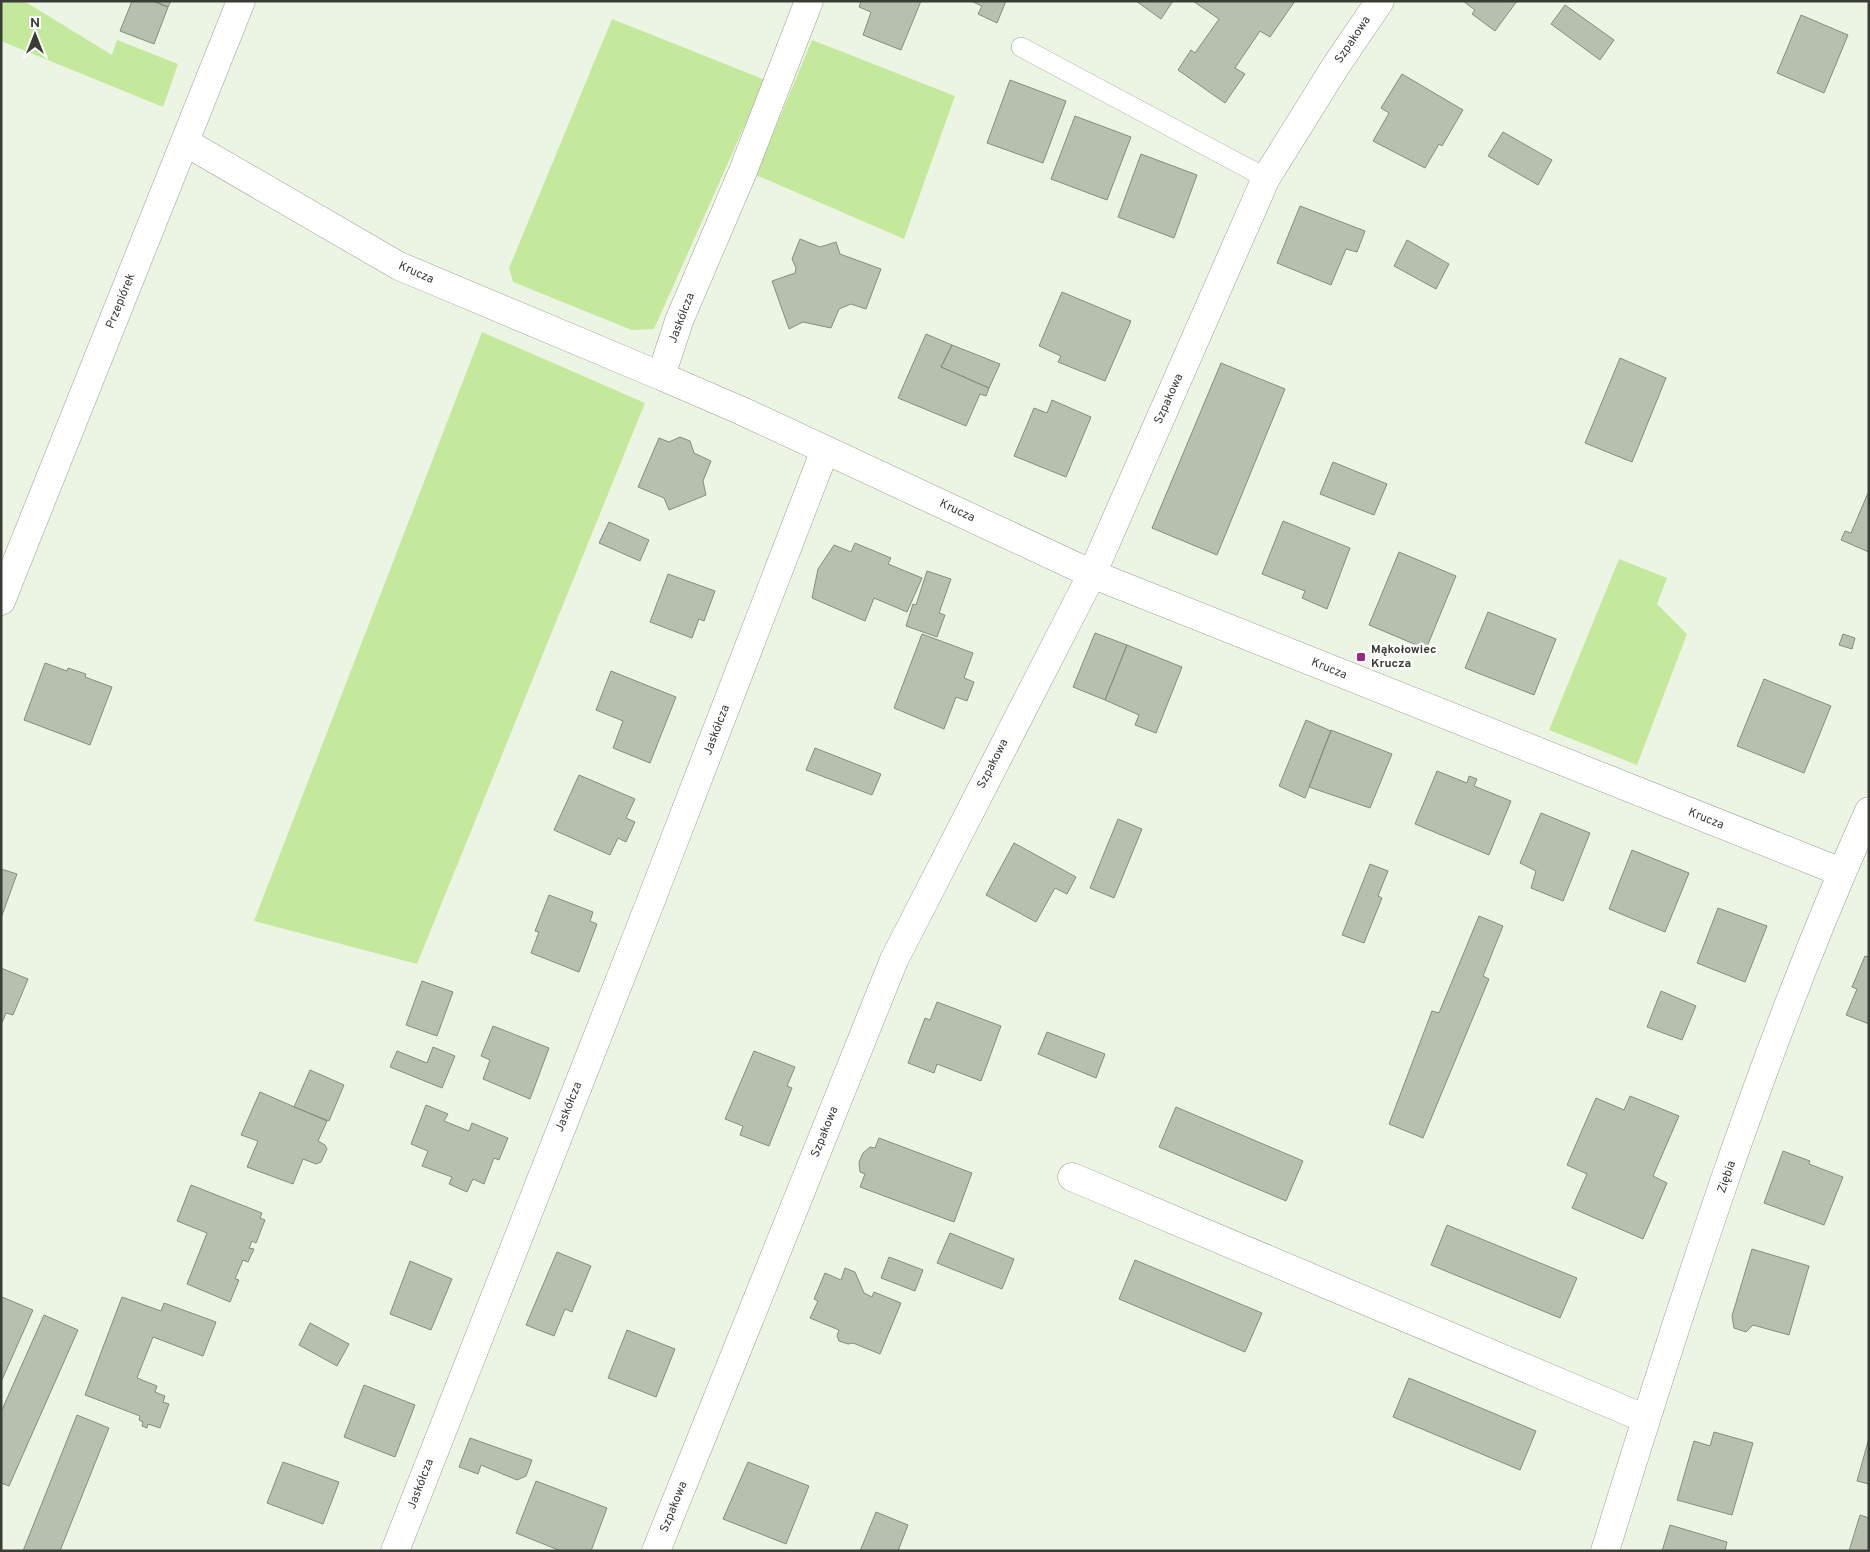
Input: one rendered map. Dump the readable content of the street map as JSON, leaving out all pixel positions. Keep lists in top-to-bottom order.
{
  "streets": {
    "street": [
      "Szpakowa",
      "Krucza",
      "Przepiórek",
      "Jaskółcza",
      "Ziębia"
    ]
  },
  "crossings": [
    ["Szpakowa", "Krucza"],
    ["Krucza", "Przepiórek"],
    ["Krucza", "Jaskółcza"],
    ["Krucza", "Ziębia"]
  ],
  "places": {
    "transit": ["Mąkołowiec Krucza"]
  },
  "north": "top"
}
